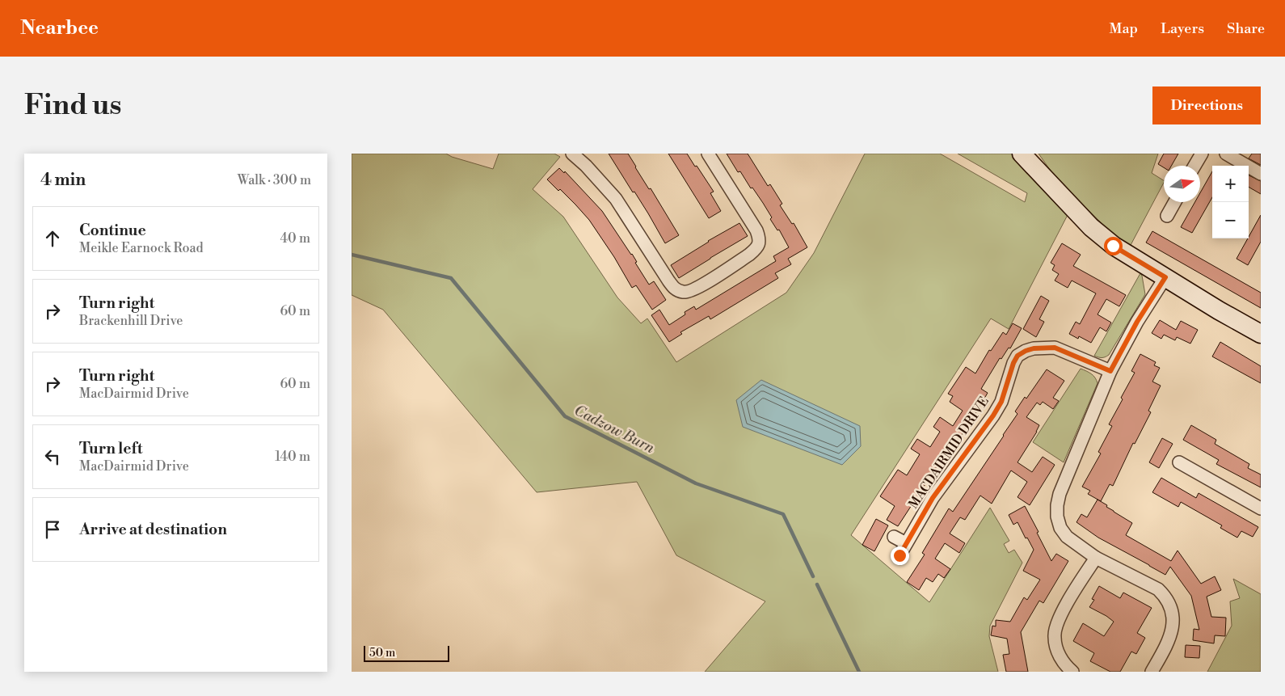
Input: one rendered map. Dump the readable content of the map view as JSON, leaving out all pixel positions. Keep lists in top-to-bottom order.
{
  "streets": {
    "street": ["MACDAIRMID DRIVE"]
  },
  "water": ["Cadzow Burn"],
  "scale_bar": "50 m",
  "north": "right",
  "page": {
    "header": "Nearbee",
    "nav": ["Map", "Layers", "Share"],
    "buttons": "Directions",
    "title": "Find us",
    "heading": ["4 min", "Walk · 300 m"],
    "map_buttons": ["+", "−"],
    "list": [
      ["Continue", "Meikle Earnock Road", "40 m"],
      ["Turn right", "Brackenhill Drive", "60 m"],
      ["Turn right", "MacDairmid Drive", "60 m"],
      ["Turn left", "MacDairmid Drive", "140 m"],
      "Arrive at destination"
    ],
    "scale": "50 m"
  }
}
